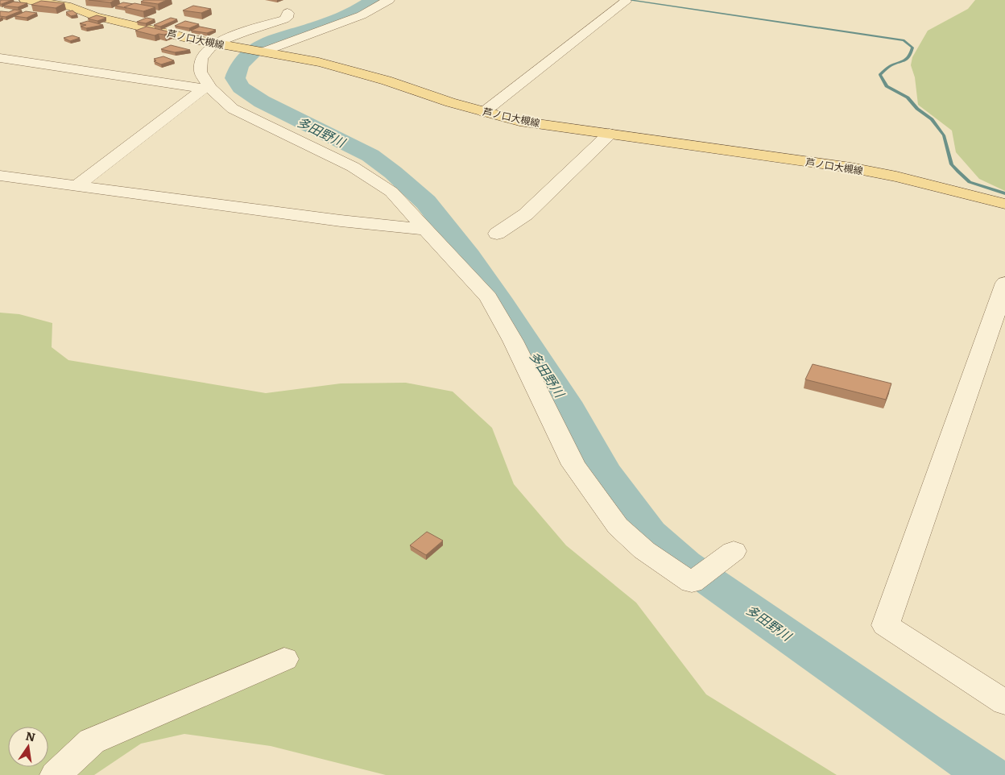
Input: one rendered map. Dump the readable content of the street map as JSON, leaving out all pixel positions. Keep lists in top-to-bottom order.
{
  "streets": {
    "main road": ["芦ノ口大槻線"]
  },
  "water": ["多田野川"],
  "north": "top"
}
